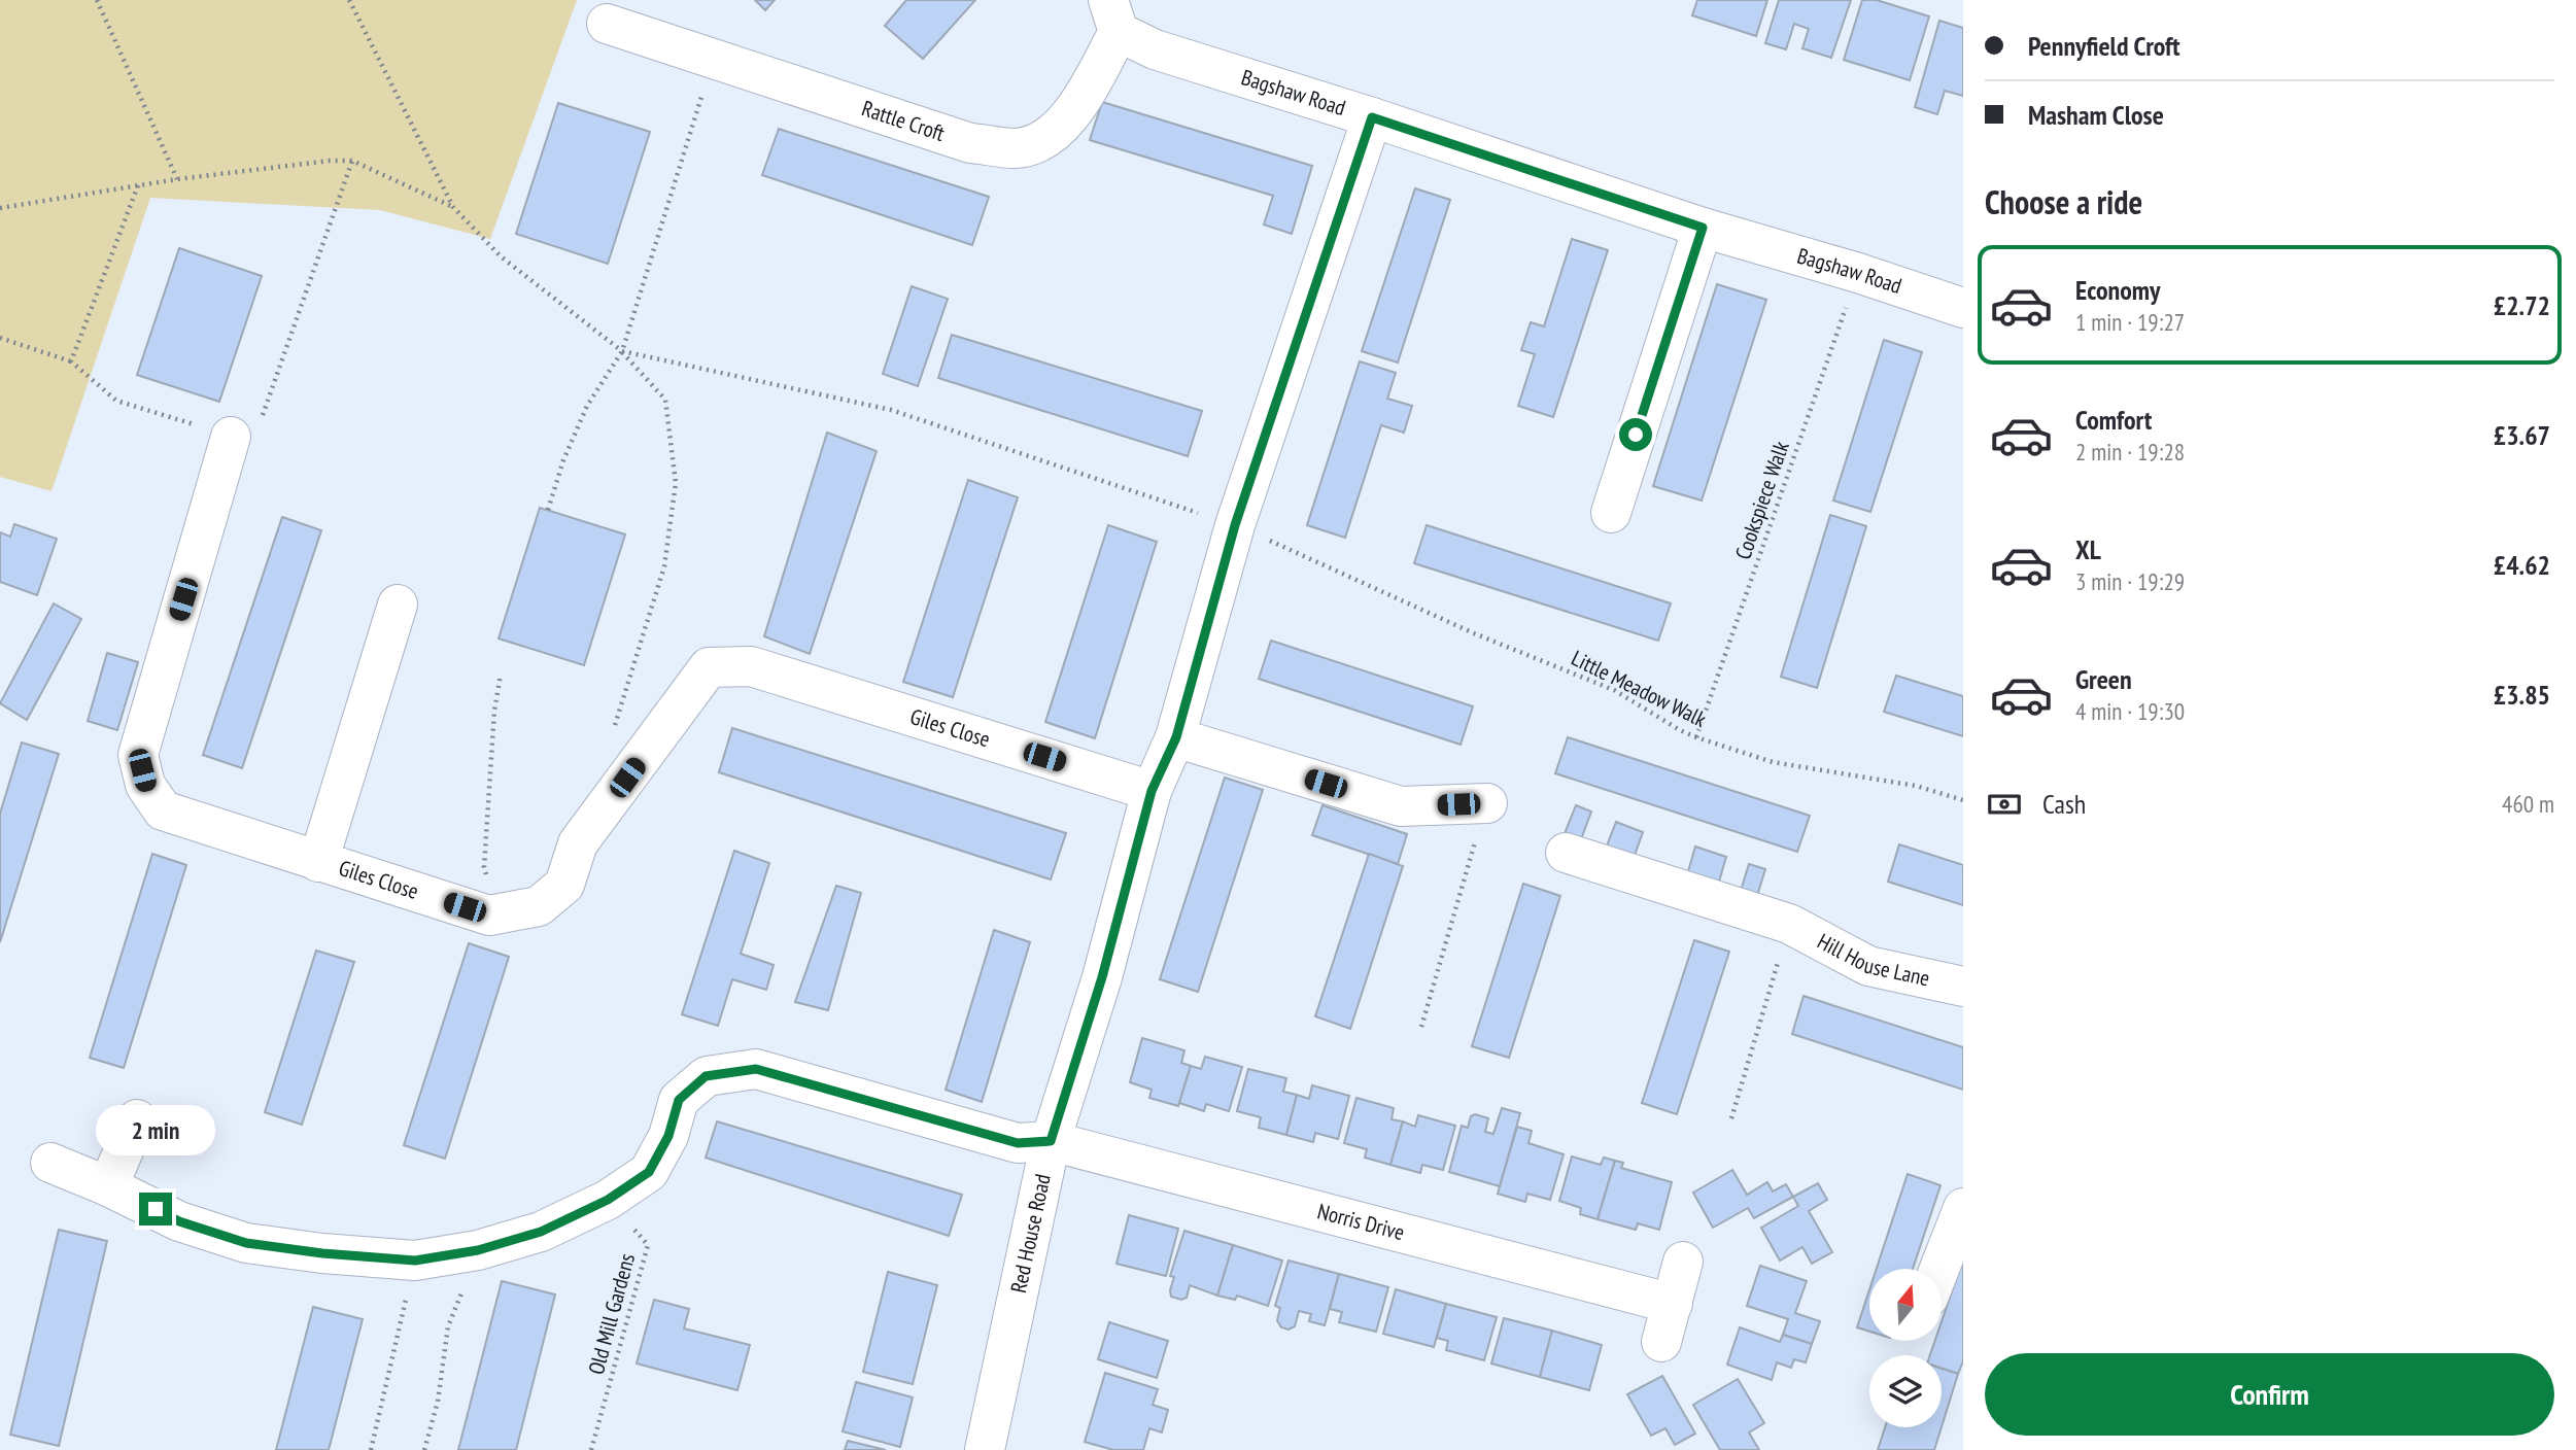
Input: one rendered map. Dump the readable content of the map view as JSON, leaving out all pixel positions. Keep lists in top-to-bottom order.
{
  "streets": {
    "street": [
      "Bagshaw Road",
      "Rattle Croft",
      "Giles Close",
      "Hill House Lane",
      "Norris Drive",
      "Red House Road"
    ],
    "path": ["Cookspiece Walk", "Little Meadow Walk", "Old Mill Gardens"]
  },
  "crossings": [
    ["Bagshaw Road", "Rattle Croft"],
    ["Bagshaw Road", "Cookspiece Walk"],
    ["Bagshaw Road", "Red House Road"],
    ["Cookspiece Walk", "Little Meadow Walk"],
    ["Little Meadow Walk", "Red House Road"],
    ["Giles Close", "Red House Road"],
    ["Norris Drive", "Red House Road"],
    ["Norris Drive", "Old Mill Gardens"]
  ],
  "north": "top",
  "page": {
    "banner": ["Pennyfield Croft", "Masham Close"],
    "heading": "Choose a ride",
    "list": [
      {
        "name": "Economy",
        "note": "1 min · 19:27",
        "value": "£2.72"
      },
      {
        "name": "Comfort",
        "note": "2 min · 19:28",
        "value": "£3.67"
      },
      {
        "name": "XL",
        "note": "3 min · 19:29",
        "value": "£4.62"
      },
      {
        "name": "Green",
        "note": "4 min · 19:30",
        "value": "£3.85"
      }
    ],
    "pay": ["Cash", "460 m"],
    "bubble": "2 min",
    "buttons": "Confirm"
  }
}
